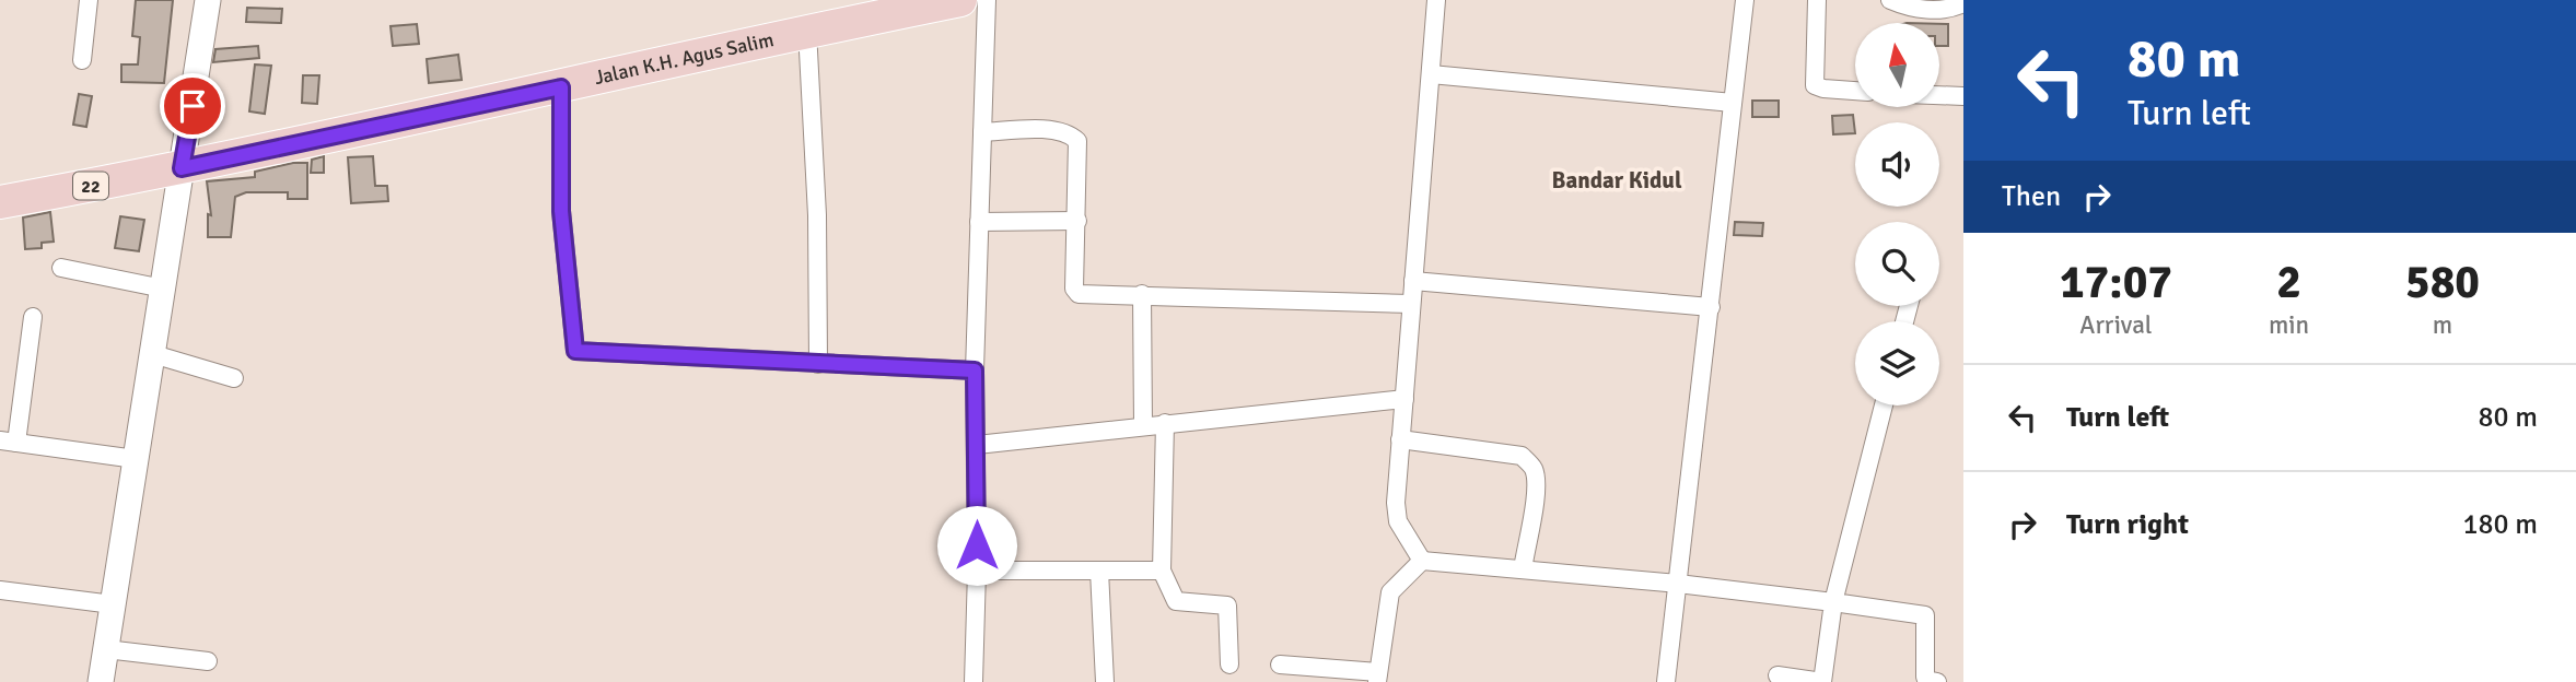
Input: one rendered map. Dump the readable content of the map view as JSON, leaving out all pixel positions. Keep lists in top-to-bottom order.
{
  "streets": {
    "highway": ["Jalan K.H. Agus Salim", "22"]
  },
  "crossings": [
    ["Jalan K.H. Agus Salim", "22"]
  ],
  "districts": ["Bandar Kidul"],
  "north": "top",
  "page": {
    "turn": ["80 m", "Turn left"],
    "then": "Then",
    "eta": [
      "17:07",
      "Arrival",
      "2",
      "min",
      "580",
      "m"
    ],
    "list": [
      {
        "name": "Turn left",
        "value": "80 m"
      },
      {
        "name": "Turn right",
        "value": "180 m"
      }
    ]
  }
}
